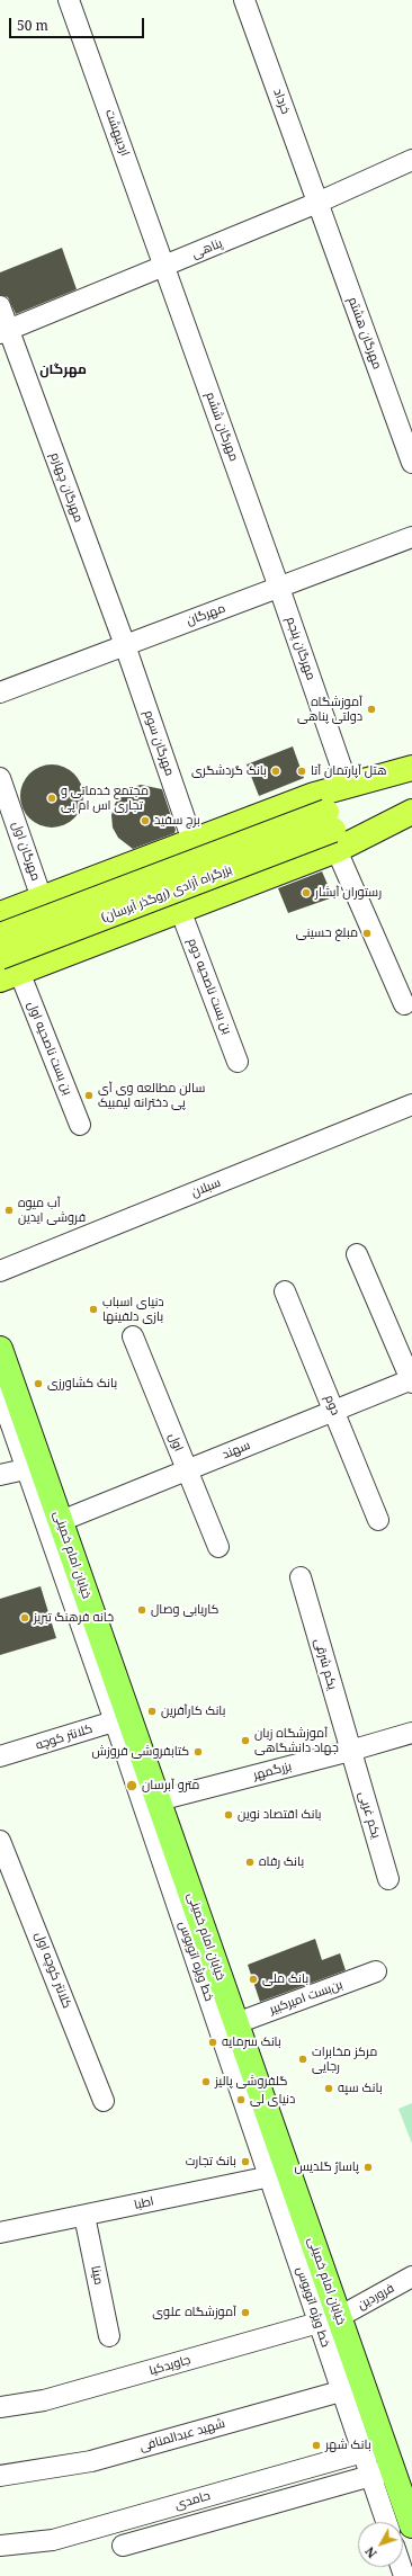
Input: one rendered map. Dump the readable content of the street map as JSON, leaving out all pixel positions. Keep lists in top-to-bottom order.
{
  "streets": {
    "highway": ["بزرگراه آزادی (روگذر آبرسان)"],
    "main road": ["خیابان امام خمینی"],
    "street": [
      "خرداد",
      "اردیبهشت",
      "پناهی",
      "مهرگان هشتم",
      "مهرگان ششم",
      "مهرگان چهارم",
      "مهرگان",
      "مهرگان پنجم",
      "مهرگان سوم",
      "مهرگان اول",
      "بن بست ناصحیه دوم",
      "بن بست ناصحیه اول",
      "سبلان",
      "دوم",
      "اول",
      "سهند",
      "یکم شرقی",
      "کلانتر کوچه",
      "بزرگمهر",
      "یکم غربی",
      "خط ویژه اتوبوس",
      "کلانتر کوچه اول",
      "بن‌بست امیرکبیر",
      "اطبا",
      "مینا",
      "فروردین",
      "جاویدکیا",
      "شهید عبدالمنافی",
      "حامدی"
    ]
  },
  "crossings": [
    ["خرداد", "پناهی"],
    ["خرداد", "مهرگان هشتم"],
    ["اردیبهشت", "پناهی"],
    ["اردیبهشت", "مهرگان ششم"],
    ["پناهی", "مهرگان هشتم"],
    ["پناهی", "مهرگان ششم"],
    ["پناهی", "مهرگان چهارم"],
    ["مهرگان ششم", "مهرگان"],
    ["مهرگان ششم", "مهرگان پنجم"],
    ["مهرگان چهارم", "مهرگان"],
    ["مهرگان چهارم", "مهرگان سوم"],
    ["مهرگان", "مهرگان پنجم"],
    ["مهرگان", "مهرگان سوم"],
    ["دوم", "سهند"],
    ["اول", "سهند"],
    ["سهند", "خیابان امام خمینی"],
    ["خیابان امام خمینی", "کلانتر کوچه"],
    ["خیابان امام خمینی", "بزرگمهر"],
    ["خیابان امام خمینی", "خط ویژه اتوبوس"],
    ["خیابان امام خمینی", "بن‌بست امیرکبیر"],
    ["خیابان امام خمینی", "اطبا"],
    ["خیابان امام خمینی", "فروردین"],
    ["خیابان امام خمینی", "جاویدکیا"],
    ["خیابان امام خمینی", "شهید عبدالمنافی"],
    ["خیابان امام خمینی", "حامدی"],
    ["یکم شرقی", "بزرگمهر"],
    ["یکم شرقی", "یکم غربی"],
    ["کلانتر کوچه", "خط ویژه اتوبوس"],
    ["بزرگمهر", "یکم غربی"],
    ["خط ویژه اتوبوس", "اطبا"],
    ["اطبا", "مینا"],
    ["فروردین", "جاویدکیا"]
  ],
  "districts": ["مهرگان"],
  "places": [
    "آموزشگاه دولتی پناهی",
    "بانک گردشگری",
    "هتل آپارتمان آتا",
    "مجتمع خدماتی و تجاری اس ام پی",
    "برج سفید",
    "رستوران آبشار",
    "مبلغ حسینی",
    "سالن مطالعه وی آی پی دخترانه لیمبیک",
    "آب میوه فروشی ایدین",
    "دنیای اسباب بازی دلفینها",
    "بانک کشاورزی",
    "کاریابی وصال",
    "خانه فرهنگ تبریز",
    "بانک کارآفرین",
    "آموزشگاه زبان جهاد دانشگاهی",
    "کتابفروشی فروزش",
    "مترو آبرسان",
    "بانک اقتصاد نوین",
    "بانک رفاه",
    "بانک ملی",
    "بانک سرمایه",
    "مرکز مخابرات رجایی",
    "گلفروشی پالیز",
    "بانک سپه",
    "دنیای لی",
    "بانک تجارت",
    "پاساژ گلدیس",
    "آموزشگاه علوی",
    "بانک شهر"
  ],
  "scale_bar": "50 m",
  "north": "bottom left"
}
